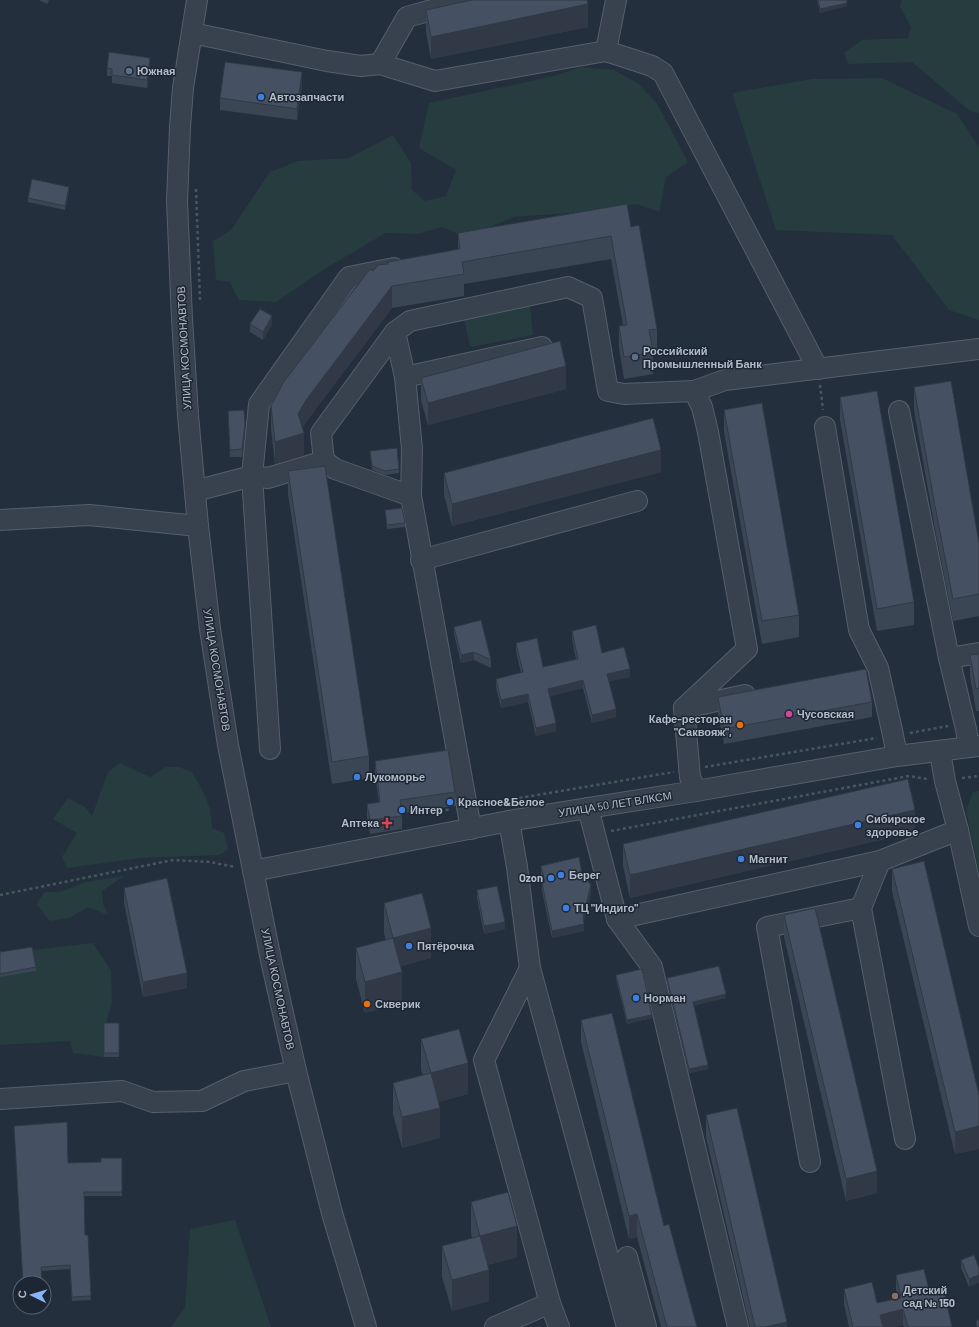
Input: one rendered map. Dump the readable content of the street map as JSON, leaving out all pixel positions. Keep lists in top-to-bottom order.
{
  "streets": {
    "street": ["УЛИЦА КОСМОНАВТОВ", "УЛИЦА 50 ЛЕТ ВЛКСМ"]
  },
  "crossings": [
    ["УЛИЦА КОСМОНАВТОВ", "УЛИЦА 50 ЛЕТ ВЛКСМ"]
  ],
  "places": {
    "other": [
      "Южная",
      "Автозапчасти",
      "Российский Промышленный Банк",
      "Чусовская",
      "Кафе-ресторан \"Саквояж\",",
      "Лукоморье",
      "Красное&Белое",
      "Интер",
      "Сибирское здоровье",
      "Магнит",
      "Берег",
      "Ozon",
      "ТЦ \"Индиго\"",
      "Пятёрочка",
      "Норман",
      "Скверик",
      "Детский сад № 150"
    ],
    "health": ["Аптека"]
  },
  "north": "left"
}
